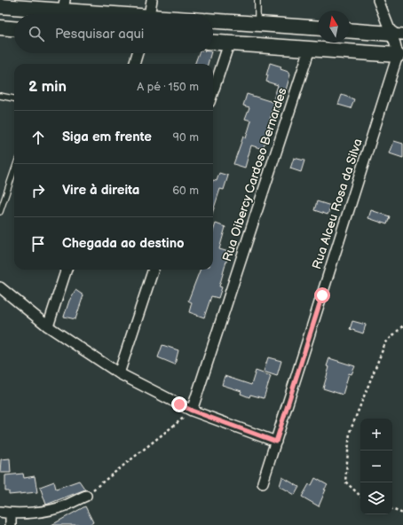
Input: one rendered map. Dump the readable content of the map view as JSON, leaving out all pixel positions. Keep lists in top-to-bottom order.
{
  "streets": {
    "street": ["Rua Oibercy Cardoso Bernardes", "Rua Alceu Rosa da Silva"]
  },
  "north": "top",
  "page": {
    "search": "Pesquisar aqui",
    "heading": ["2 min", "A pé · 150 m"],
    "list": [
      ["Siga em frente", "90 m"],
      ["Vire à direita", "60 m"],
      "Chegada ao destino"
    ],
    "map_buttons": ["+", "−"]
  }
}
